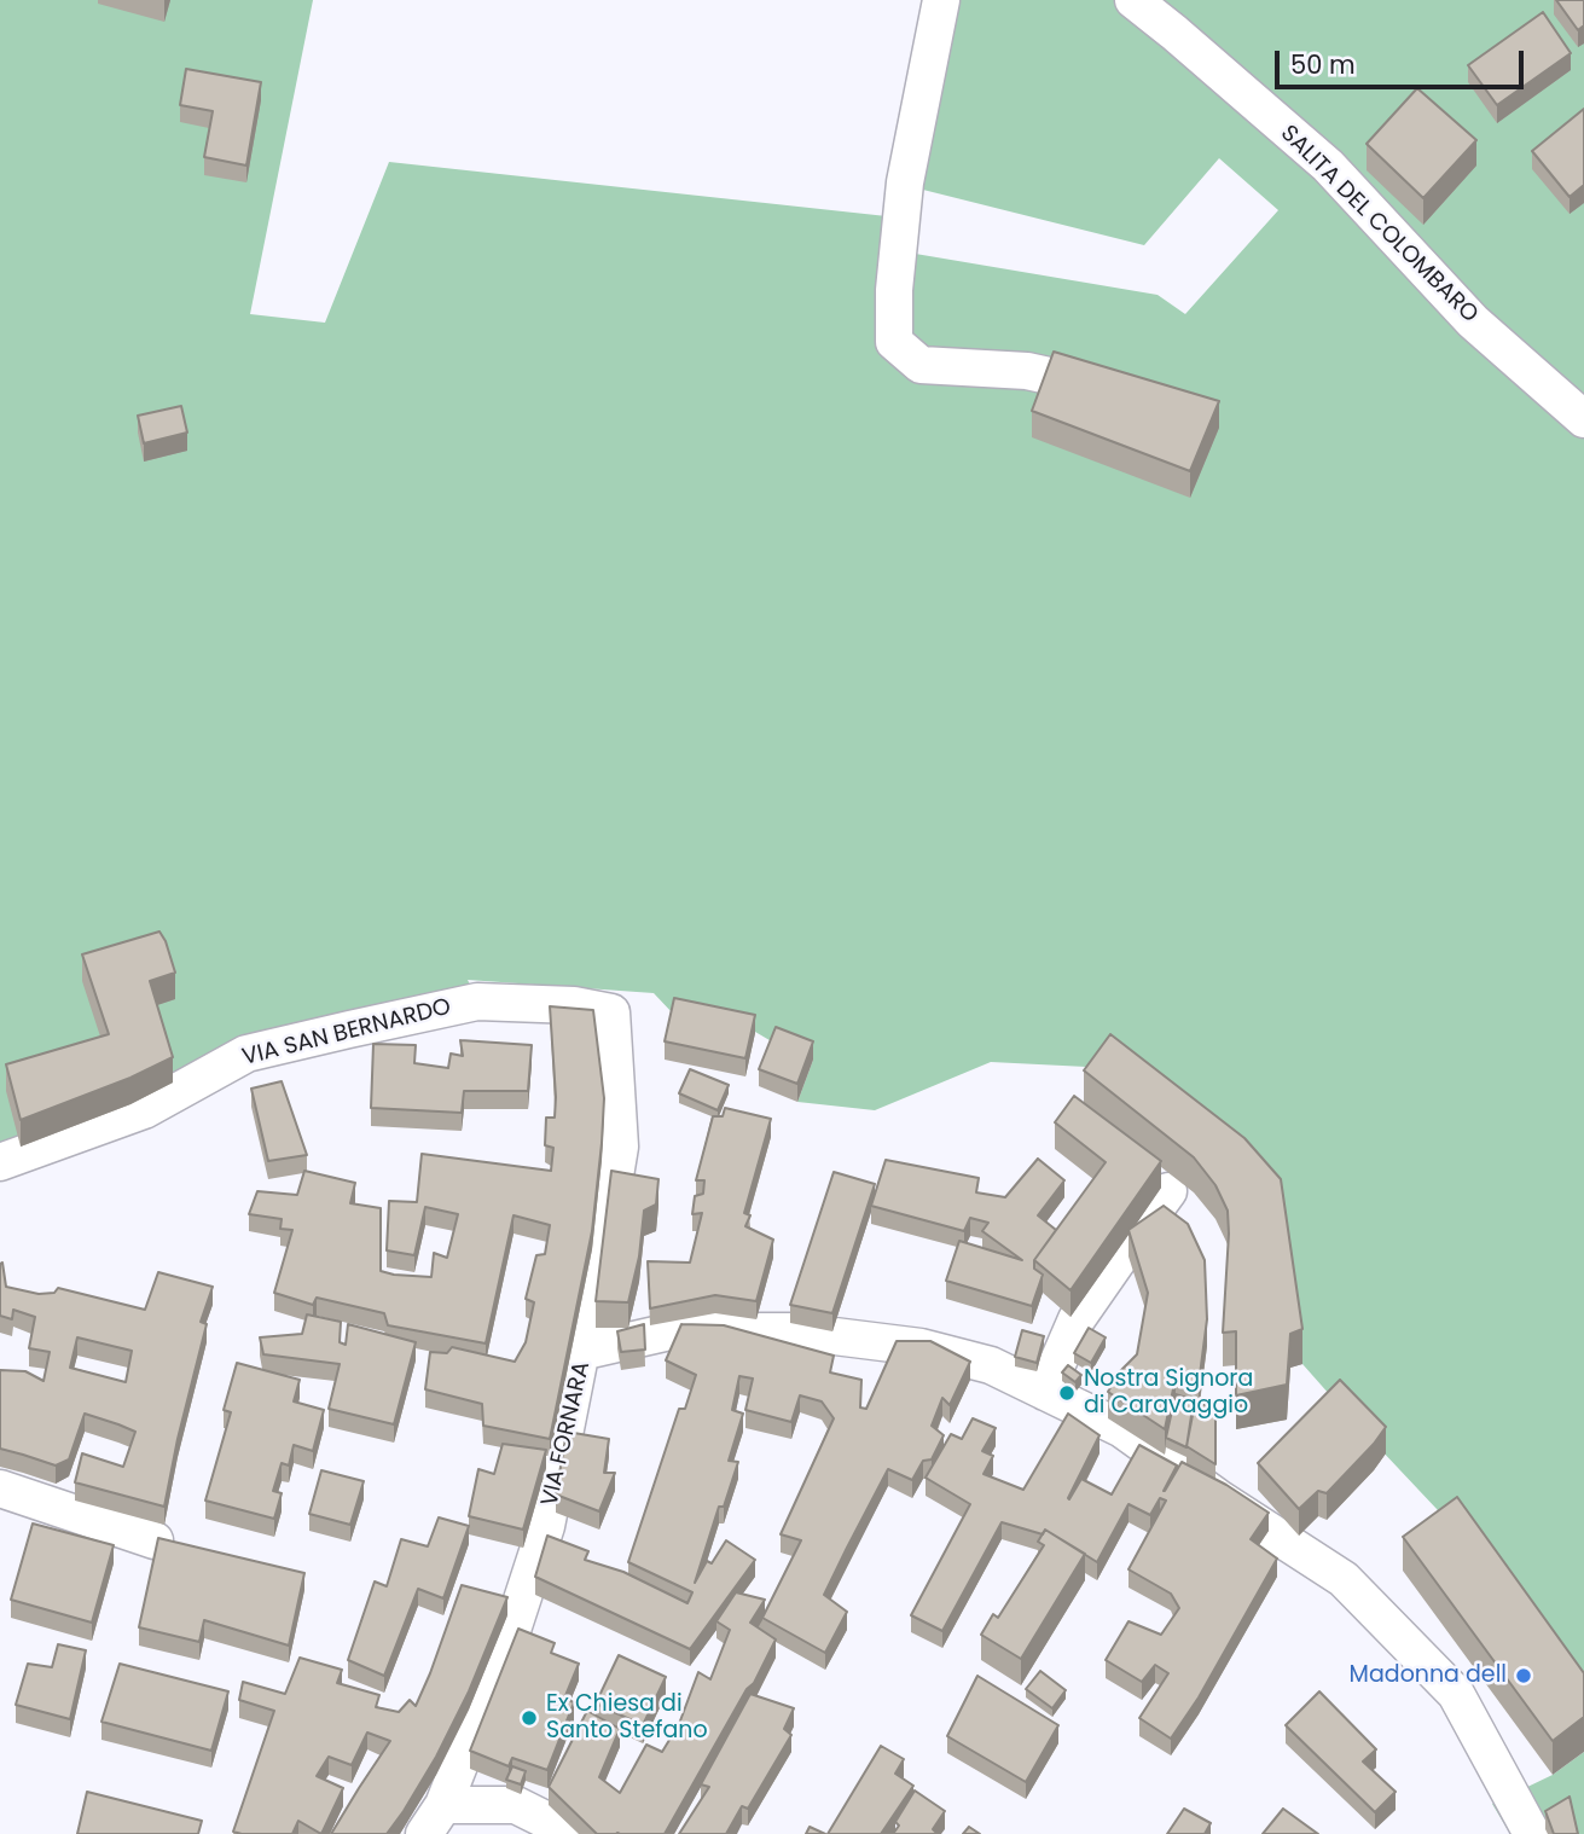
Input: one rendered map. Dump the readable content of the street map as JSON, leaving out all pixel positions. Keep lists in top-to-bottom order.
{
  "streets": {
    "street": ["SALITA DEL COLOMBARO", "VIA SAN BERNARDO", "VIA FORNARA"]
  },
  "crossings": [
    ["VIA SAN BERNARDO", "VIA FORNARA"]
  ],
  "places": ["Nostra Signora di Caravaggio", "Madonna dell", "Ex Chiesa di Santo Stefano"],
  "scale_bar": "50 m"
}
